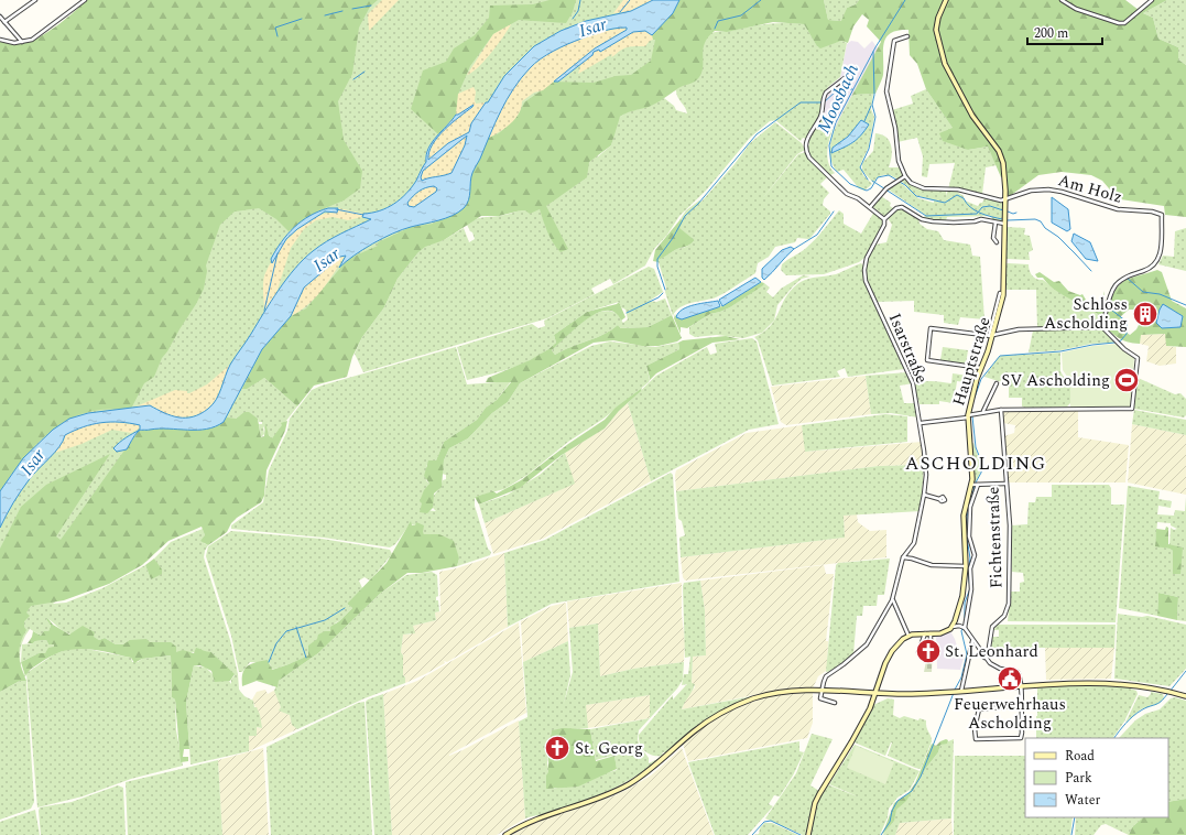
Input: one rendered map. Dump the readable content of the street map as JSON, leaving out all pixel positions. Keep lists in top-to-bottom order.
{
  "streets": {
    "main road": ["Hauptstraße"],
    "street": ["Am Holz", "Isarstraße", "Fichtenstraße"]
  },
  "crossings": [
    ["Am Holz", "Hauptstraße"]
  ],
  "districts": ["ASCHOLDING"],
  "water": ["Isar", "Moosbach"],
  "places": {
    "building": ["Schloss Ascholding"],
    "sports": ["SV Ascholding"],
    "church": ["St. Leonhard", "St. Georg"],
    "public building": ["Feuerwehrhaus Ascholding"]
  },
  "legend": ["Road", "Park", "Water"],
  "scale_bar": "200 m"
}
